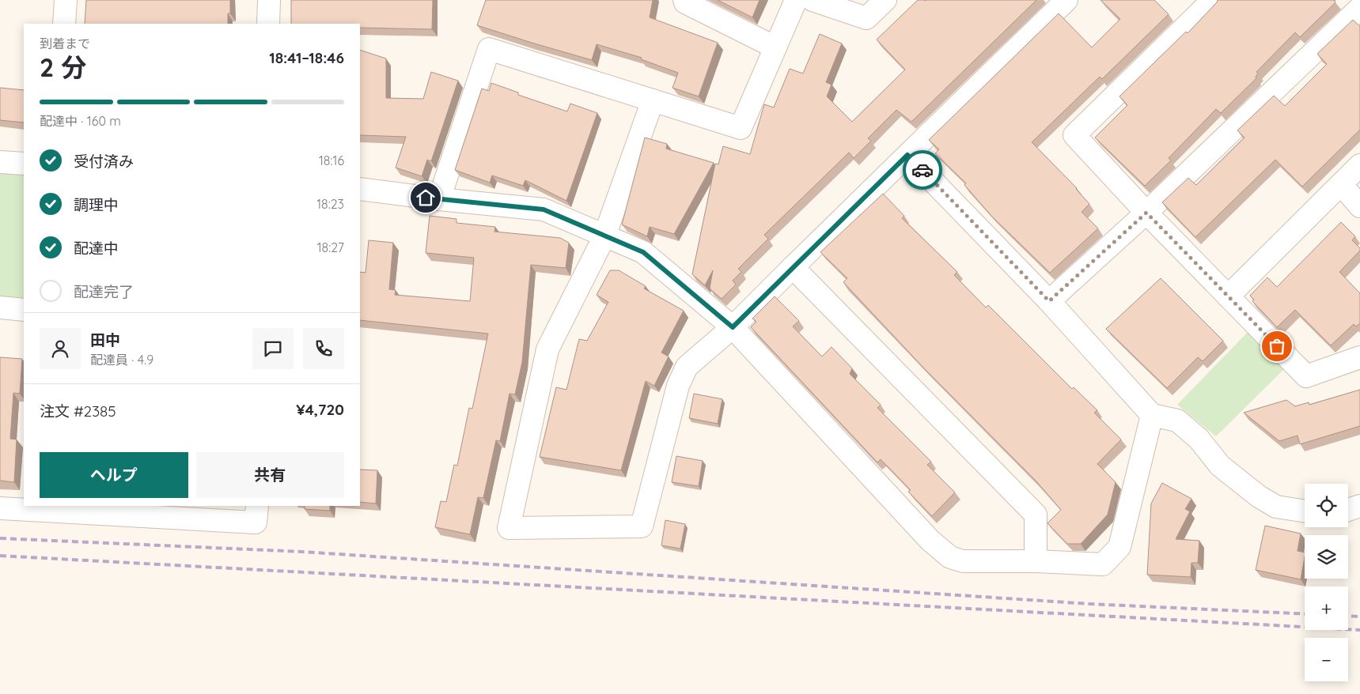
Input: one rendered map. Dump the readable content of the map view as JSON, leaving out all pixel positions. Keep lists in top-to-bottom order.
{
  "page": {
    "heading": ["2 分", "到着まで", "18:41–18:46"],
    "panel": [
      "田中",
      "配達員 · 4.9",
      "注文 #2385",
      "¥4,720"
    ],
    "bar": "配達中 · 160 m",
    "list": [
      ["受付済み", "18:16"],
      ["調理中", "18:23"],
      ["配達中", "18:27"],
      "配達完了"
    ],
    "buttons": ["ヘルプ", "共有"],
    "map_buttons": ["+", "−"]
  }
}
